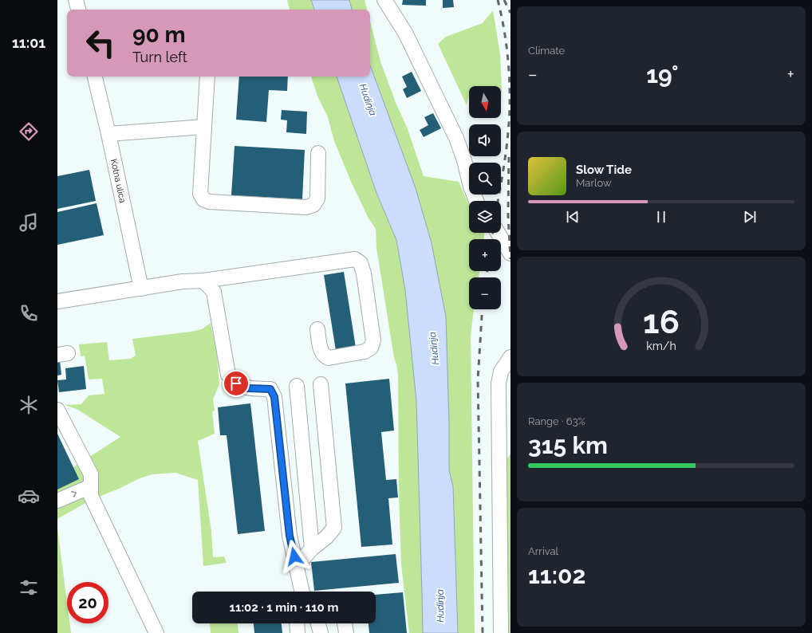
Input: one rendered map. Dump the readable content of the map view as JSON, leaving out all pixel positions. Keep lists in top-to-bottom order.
{
  "streets": {
    "street": ["Kotna ulica"]
  },
  "water": ["Hudinja"],
  "north": "bottom",
  "page": {
    "tabs": "11:01",
    "tile": [
      "Climate",
      ["Range · 63%", "315 km"],
      ["Arrival", "11:02"]
    ],
    "turn": ["90 m", "Turn left"],
    "heat": ["−", "19°", "+"],
    "map_buttons": ["+", "−"],
    "song": ["Slow Tide", "Marlow"],
    "limit": "20",
    "trip": "11:02 · 1 min · 110 m",
    "gauge": ["16", "km/h"]
  }
}
